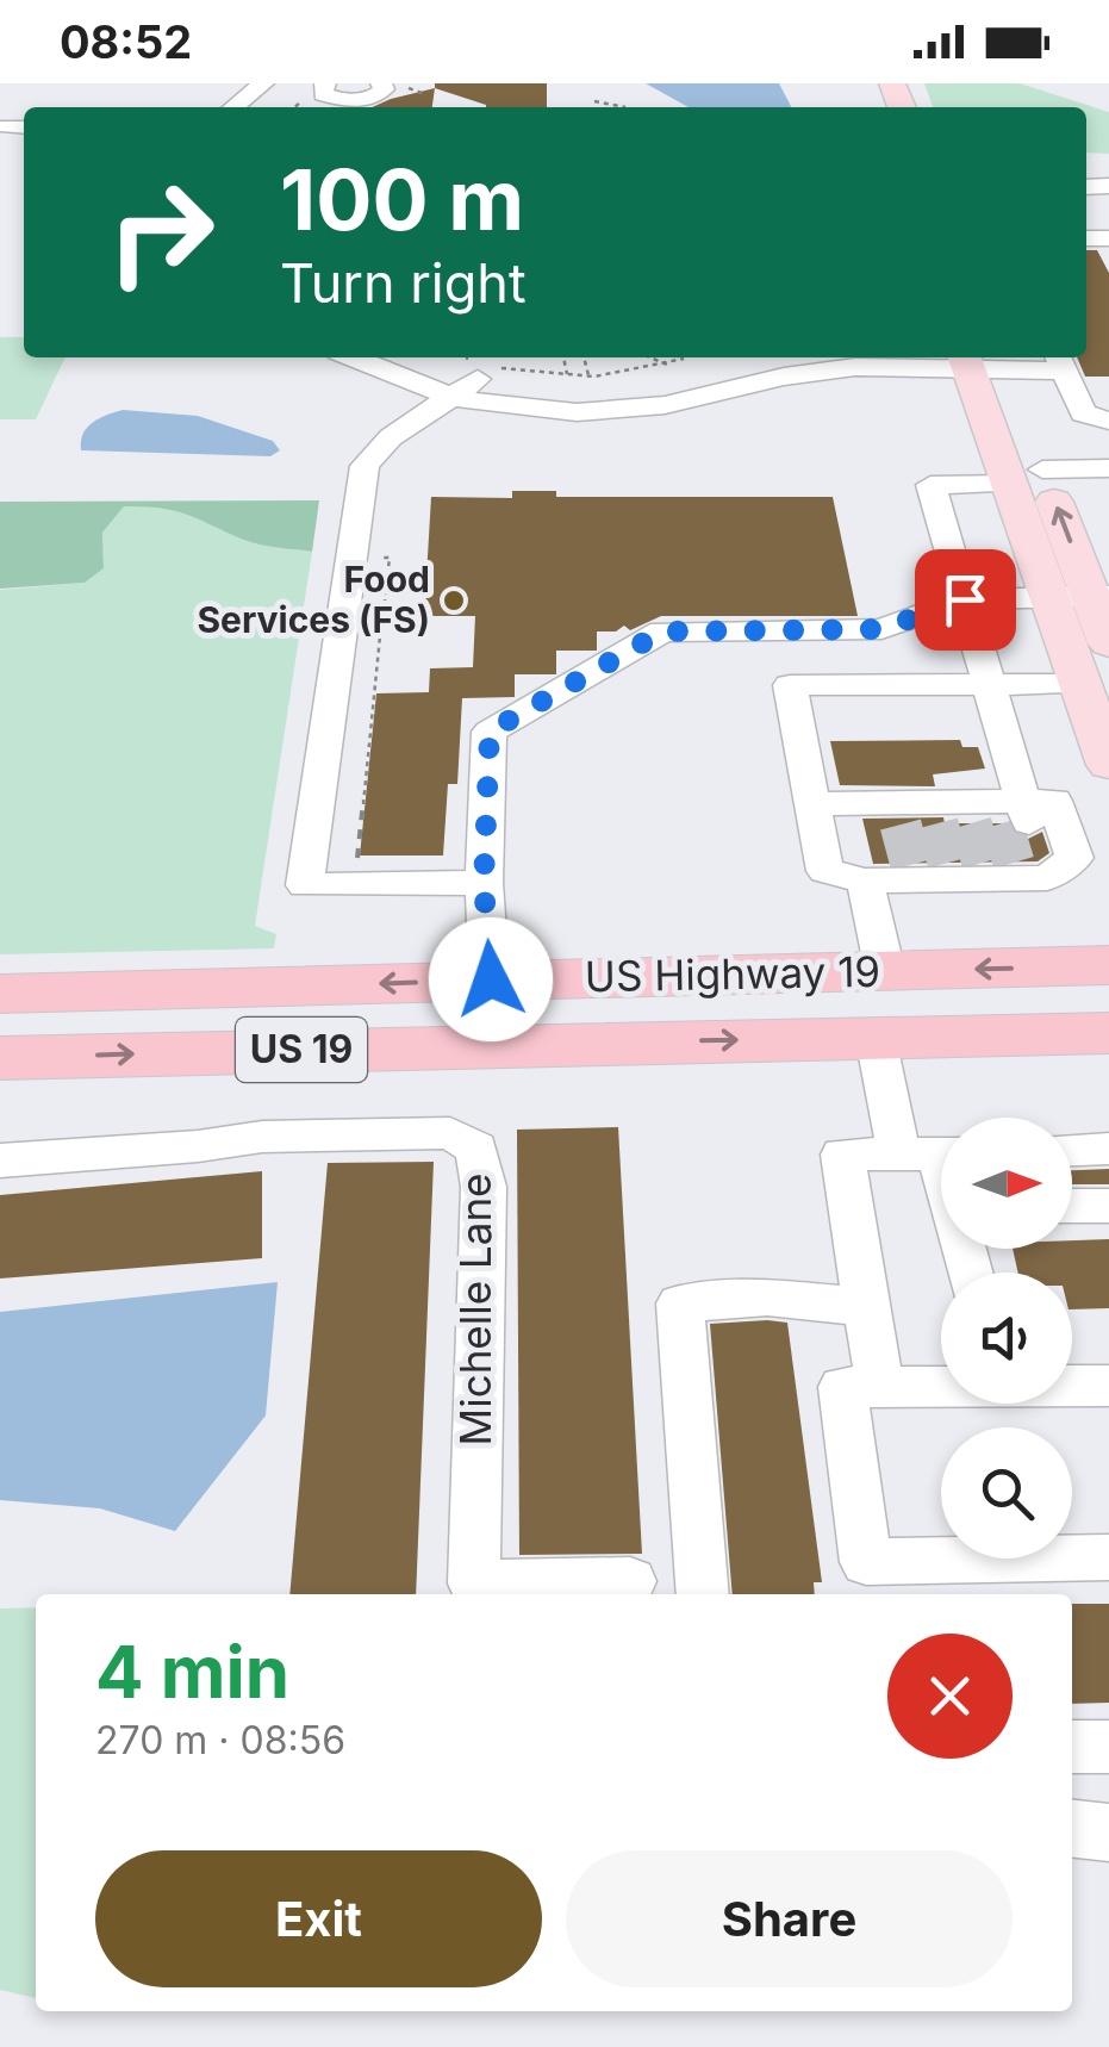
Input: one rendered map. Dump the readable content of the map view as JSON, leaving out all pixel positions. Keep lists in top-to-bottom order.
{
  "streets": {
    "highway": ["US Highway 19", "US 19"],
    "street": ["Michelle Lane"]
  },
  "places": ["Food Services (FS)"],
  "north": "right",
  "page": {
    "status": "08:52",
    "turn": ["100 m", "Turn right"],
    "heading": ["4 min", "270 m · 08:56"],
    "buttons": ["Exit", "Share"]
  }
}
